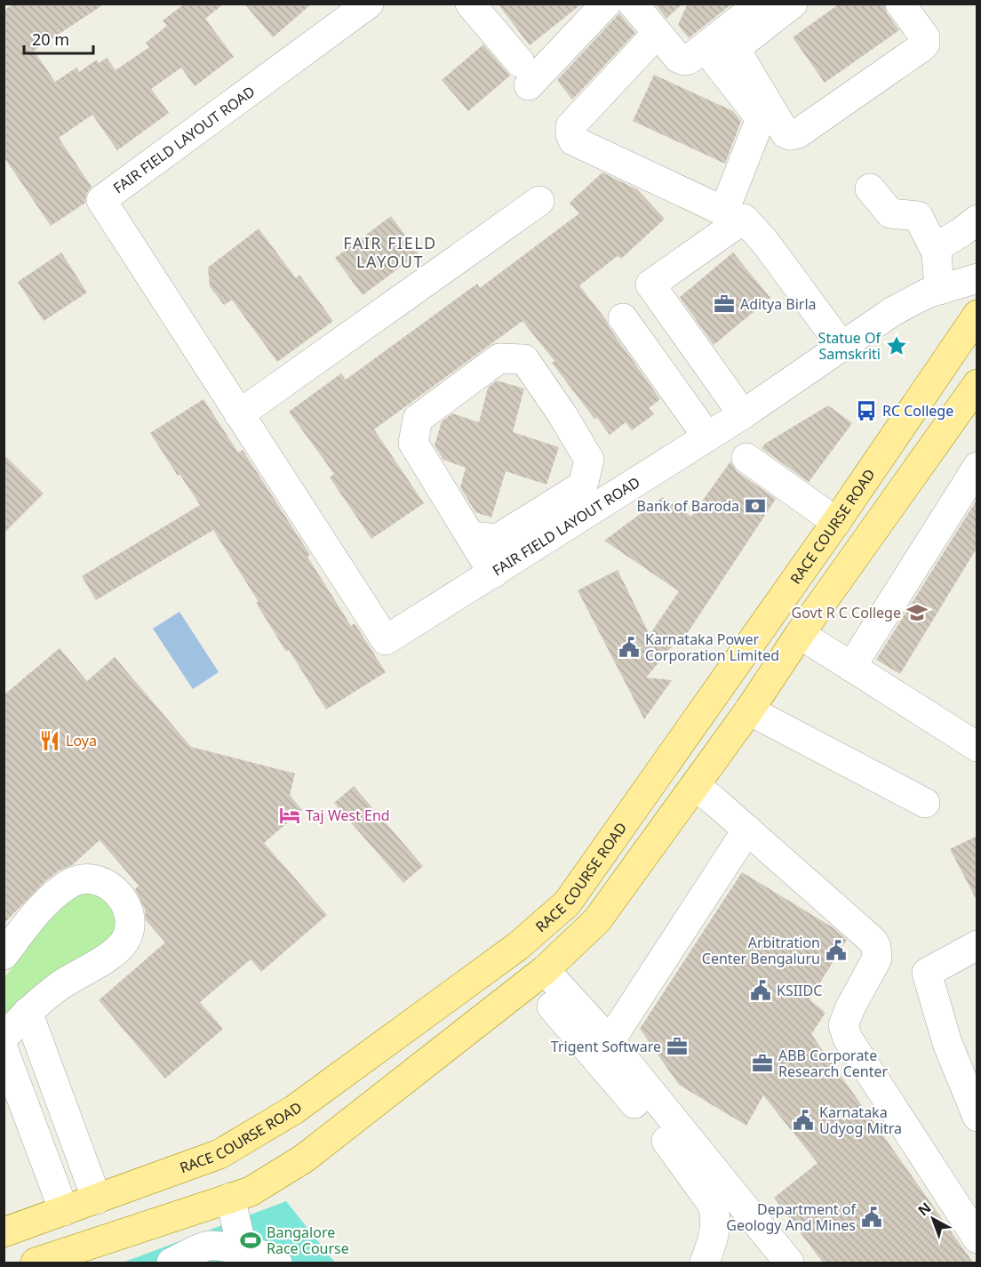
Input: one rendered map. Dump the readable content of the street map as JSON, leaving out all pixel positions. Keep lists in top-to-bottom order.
{
  "streets": {
    "main road": ["RACE COURSE ROAD"],
    "street": ["FAIR FIELD LAYOUT ROAD"]
  },
  "districts": ["FAIR FIELD LAYOUT"],
  "places": {
    "office": ["Aditya Birla", "Trigent Software", "ABB Corporate Research Center"],
    "place": ["Statue Of Samskriti"],
    "bus stop": ["RC College"],
    "bank": ["Bank of Baroda"],
    "school or university": ["Govt R C College"],
    "public building": [
      "Karnataka Power Corporation Limited",
      "Arbitration Center Bengaluru",
      "KSIIDC",
      "Karnataka Udyog Mitra",
      "Department of Geology And Mines"
    ],
    "restaurant": ["Loya"],
    "hotel": ["Taj West End"],
    "sports": ["Bangalore Race Course"]
  },
  "scale_bar": "20 m",
  "north": "top left"
}
